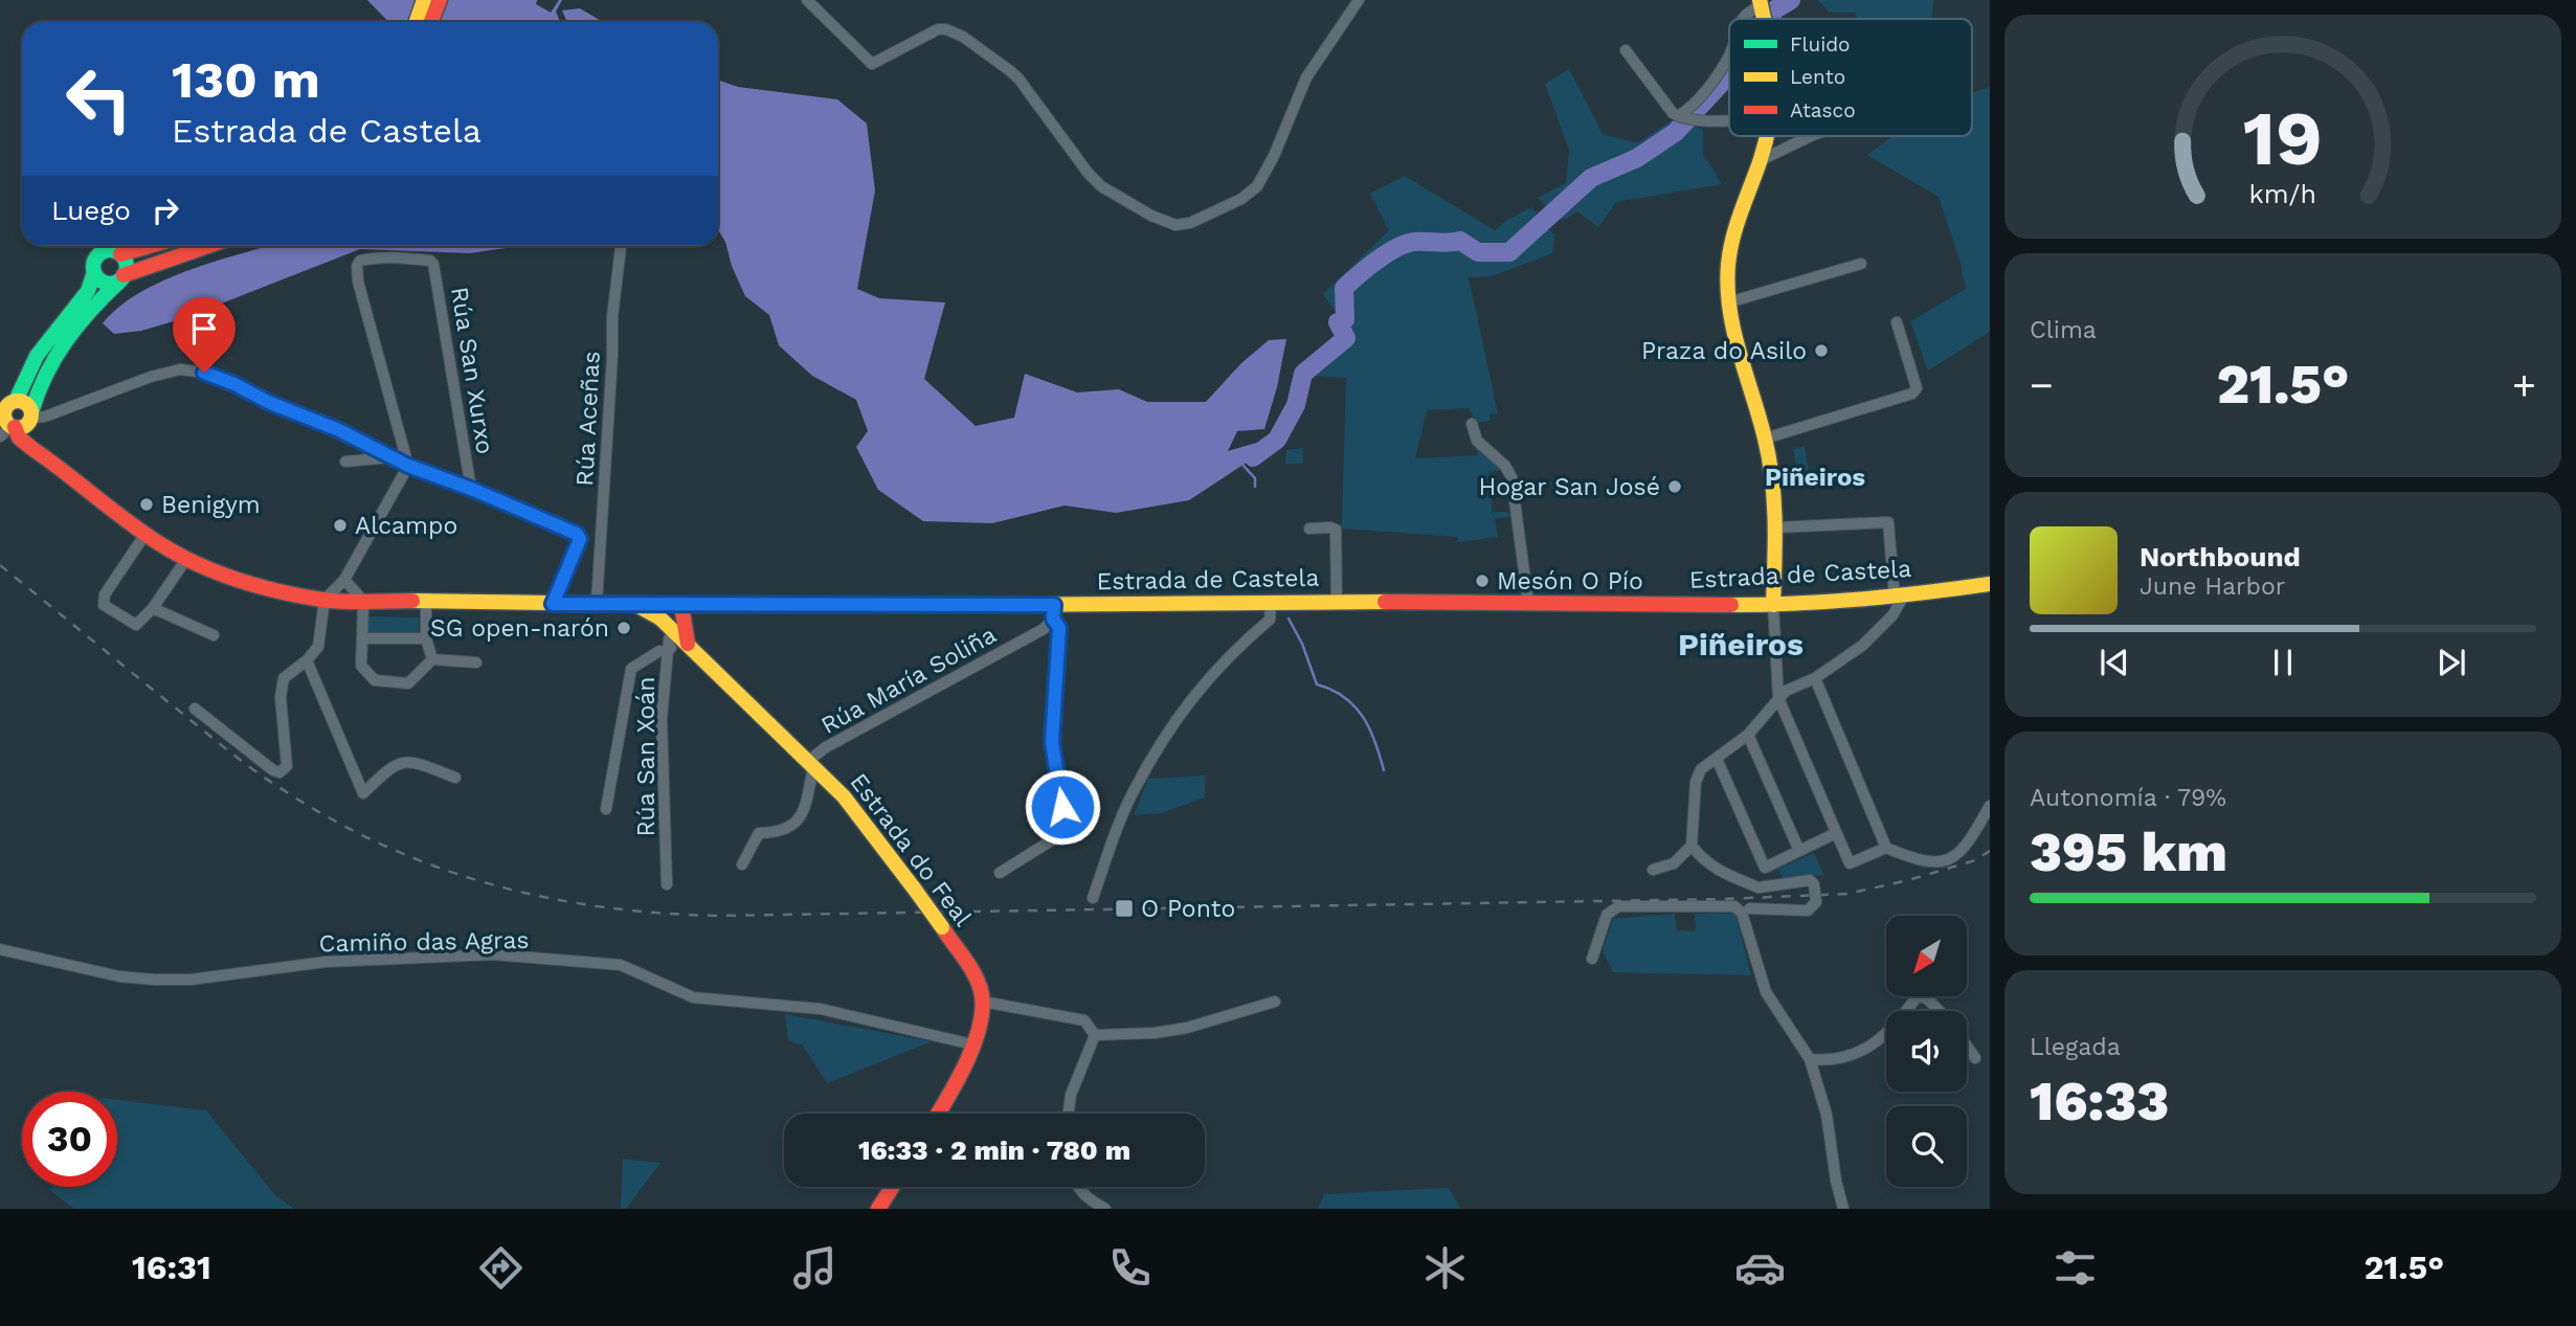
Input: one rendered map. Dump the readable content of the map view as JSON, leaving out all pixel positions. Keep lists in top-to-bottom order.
{
  "streets": {
    "main road": ["Estrada de Castela", "Estrada do Feal"],
    "street": [
      "Rúa San Xurxo",
      "Rúa Aceñas",
      "Rúa María Soliña",
      "Rúa San Xoán",
      "Camiño das Agras"
    ]
  },
  "crossings": [
    ["Rúa Aceñas", "Estrada de Castela"],
    ["Estrada de Castela", "Rúa María Soliña"],
    ["Estrada de Castela", "Estrada do Feal"],
    ["Rúa María Soliña", "Estrada do Feal"],
    ["Rúa San Xoán", "Estrada do Feal"]
  ],
  "districts": ["Piñeiros", "Piñeiros"],
  "places": {
    "other": [
      "Praza do Asilo",
      "Hogar San José",
      "Benigym",
      "Alcampo",
      "Mesón O Pío",
      "SG open-narón"
    ],
    "transit": ["O Ponto"]
  },
  "legend": ["Fluido", "Lento", "Atasco"],
  "north": "bottom left",
  "page": {
    "turn": ["130 m", "Estrada de Castela"],
    "then": "Luego",
    "tile": [
      "Clima",
      ["Autonomía · 79%", "395 km"],
      ["Llegada", "16:33"]
    ],
    "heat": ["−", "21.5°", "+"],
    "song": ["Northbound", "June Harbor"],
    "limit": "30",
    "trip": "16:33 · 2 min · 780 m",
    "tabs": ["16:31", "21.5°"],
    "gauge": ["19", "km/h"]
  }
}
